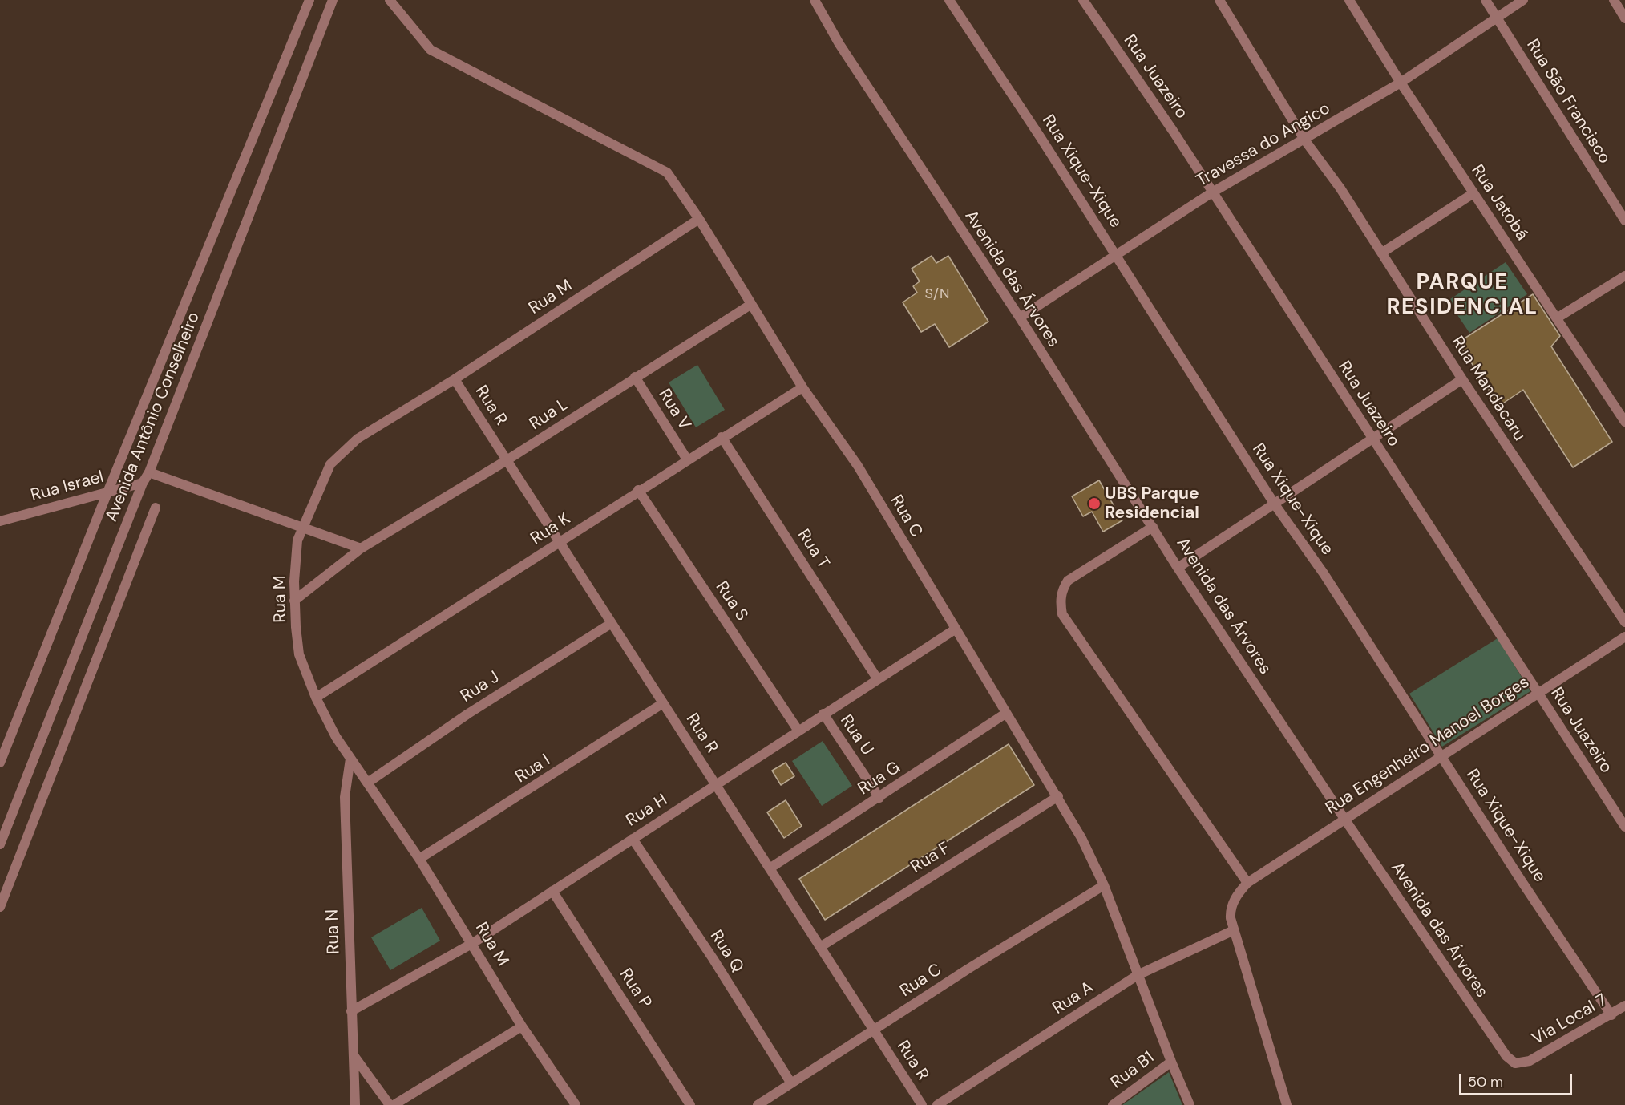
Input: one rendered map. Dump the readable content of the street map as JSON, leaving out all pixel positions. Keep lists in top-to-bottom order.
{
  "streets": {
    "street": [
      "Rua Juazeiro",
      "Rua São Francisco",
      "Travessa do Angico",
      "Rua Xique-Xique",
      "Rua Jatobá",
      "Avenida das Árvores",
      "Rua M",
      "Rua Mandacaru",
      "Rua R",
      "Rua V",
      "Rua L",
      "Avenida Antônio Conselheiro",
      "Rua Israel",
      "Rua C",
      "Rua K",
      "Rua T",
      "Rua S",
      "Rua J",
      "Rua U",
      "Rua Engenheiro Manoel Borges",
      "Rua I",
      "Rua G",
      "Rua H",
      "Rua F",
      "Rua N",
      "Rua Q",
      "Rua P",
      "Rua A",
      "Via Local 7",
      "Rua B1"
    ]
  },
  "crossings": [
    ["Rua Juazeiro", "Travessa do Angico"],
    ["Rua Juazeiro", "Rua Engenheiro Manoel Borges"],
    ["Rua São Francisco", "Travessa do Angico"],
    ["Travessa do Angico", "Rua Xique-Xique"],
    ["Travessa do Angico", "Rua Jatobá"],
    ["Travessa do Angico", "Avenida das Árvores"],
    ["Travessa do Angico", "Rua Mandacaru"],
    ["Rua Xique-Xique", "Rua Engenheiro Manoel Borges"],
    ["Rua Xique-Xique", "Via Local 7"],
    ["Avenida das Árvores", "Rua Engenheiro Manoel Borges"],
    ["Avenida das Árvores", "Via Local 7"],
    ["Rua M", "Rua R"],
    ["Rua M", "Rua L"],
    ["Rua M", "Rua C"],
    ["Rua M", "Rua K"],
    ["Rua M", "Rua J"],
    ["Rua M", "Rua I"],
    ["Rua M", "Rua H"],
    ["Rua M", "Rua N"],
    ["Rua R", "Rua L"],
    ["Rua R", "Rua C"],
    ["Rua R", "Rua K"],
    ["Rua R", "Rua J"],
    ["Rua R", "Rua I"],
    ["Rua R", "Rua G"],
    ["Rua R", "Rua H"],
    ["Rua R", "Rua F"],
    ["Rua V", "Rua L"],
    ["Rua V", "Rua K"],
    ["Rua L", "Rua C"],
    ["Avenida Antônio Conselheiro", "Rua Israel"],
    ["Rua C", "Rua K"],
    ["Rua C", "Rua G"],
    ["Rua C", "Rua H"],
    ["Rua C", "Rua F"],
    ["Rua C", "Rua Q"],
    ["Rua C", "Rua A"],
    ["Rua C", "Rua B1"],
    ["Rua K", "Rua T"],
    ["Rua K", "Rua S"],
    ["Rua T", "Rua H"],
    ["Rua S", "Rua H"],
    ["Rua U", "Rua G"],
    ["Rua U", "Rua H"],
    ["Rua H", "Rua N"],
    ["Rua H", "Rua Q"],
    ["Rua H", "Rua P"]
  ],
  "districts": ["PARQUE RESIDENCIAL"],
  "places": ["UBS Parque Residencial"],
  "house_numbers": ["S/N"],
  "scale_bar": "50 m"
}
